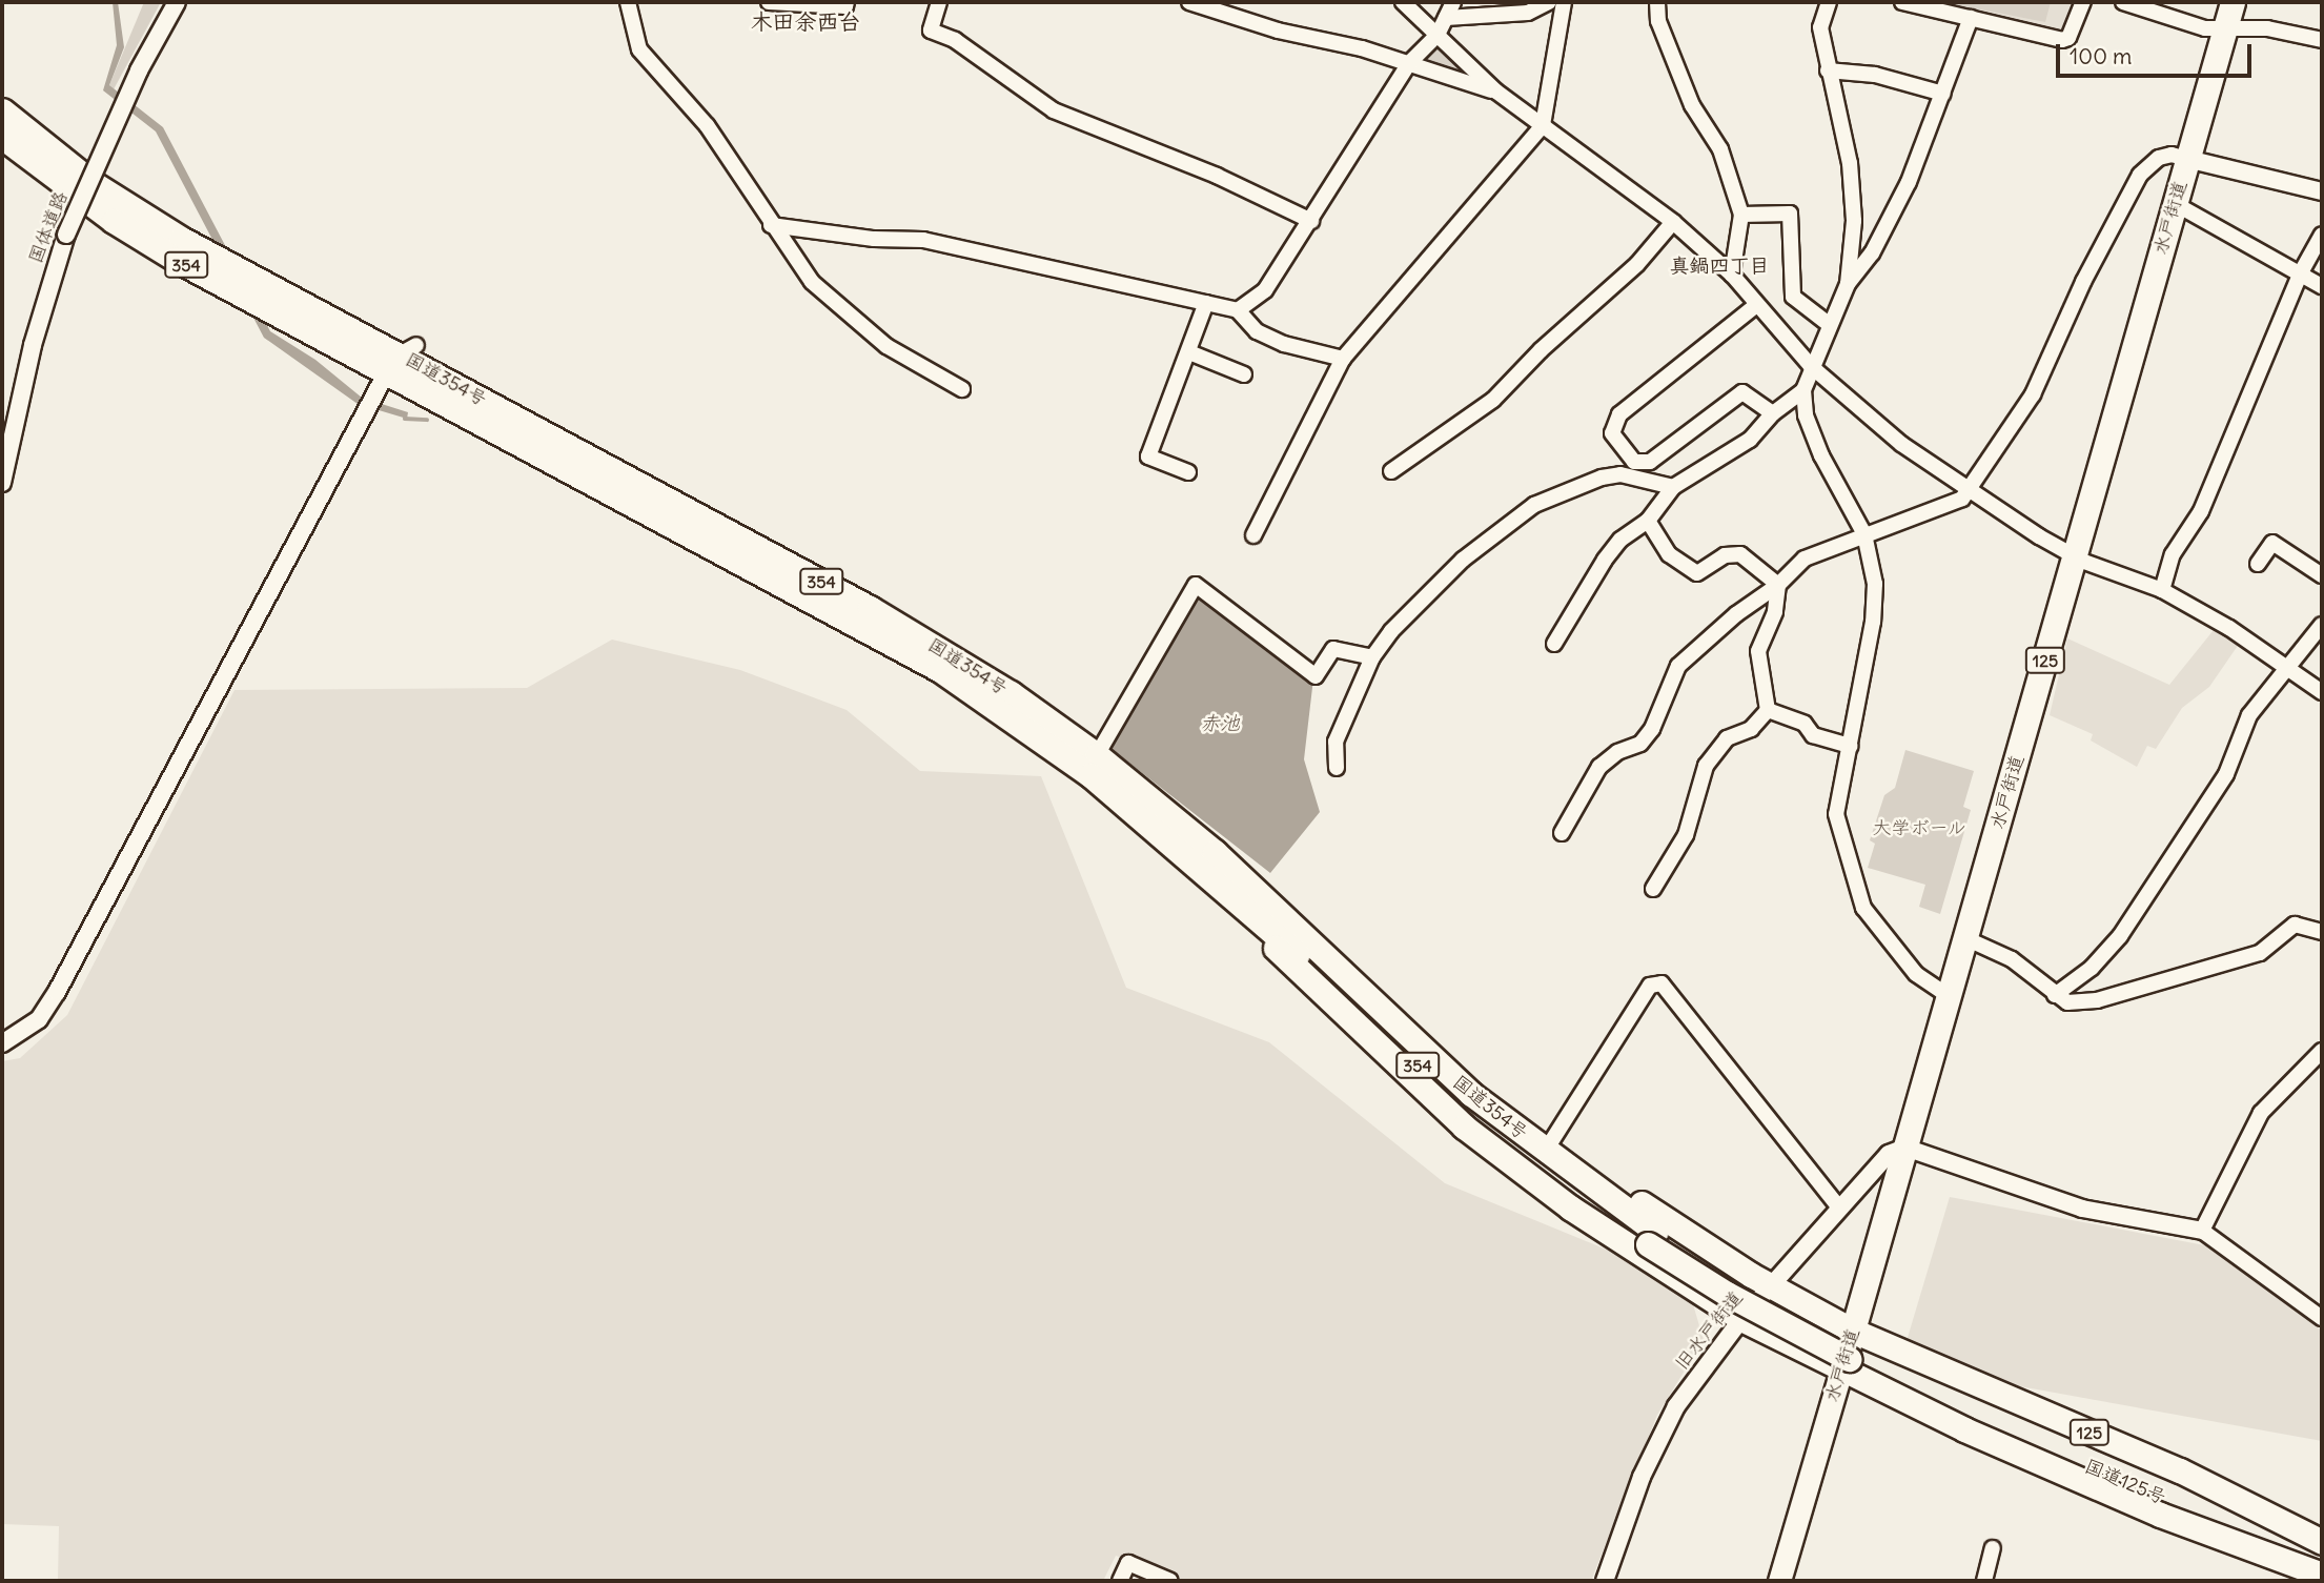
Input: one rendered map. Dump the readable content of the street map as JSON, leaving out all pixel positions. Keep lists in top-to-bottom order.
{
  "streets": {
    "highway": [
      "水戸街道",
      "354",
      "国道354号",
      "125",
      "国道125号"
    ],
    "street": ["国体道路", "旧水戸街道"]
  },
  "crossings": [
    ["水戸街道", "国道354号"],
    ["水戸街道", "125"],
    ["水戸街道", "旧水戸街道"],
    ["水戸街道", "国道125号"],
    ["国道354号", "125"],
    ["国道354号", "国道125号"],
    ["125", "国道125号"]
  ],
  "districts": ["木田余西台", "真鍋四丁目"],
  "water": ["赤池"],
  "parks": ["大学ボール"],
  "scale_bar": "100 m"
}
